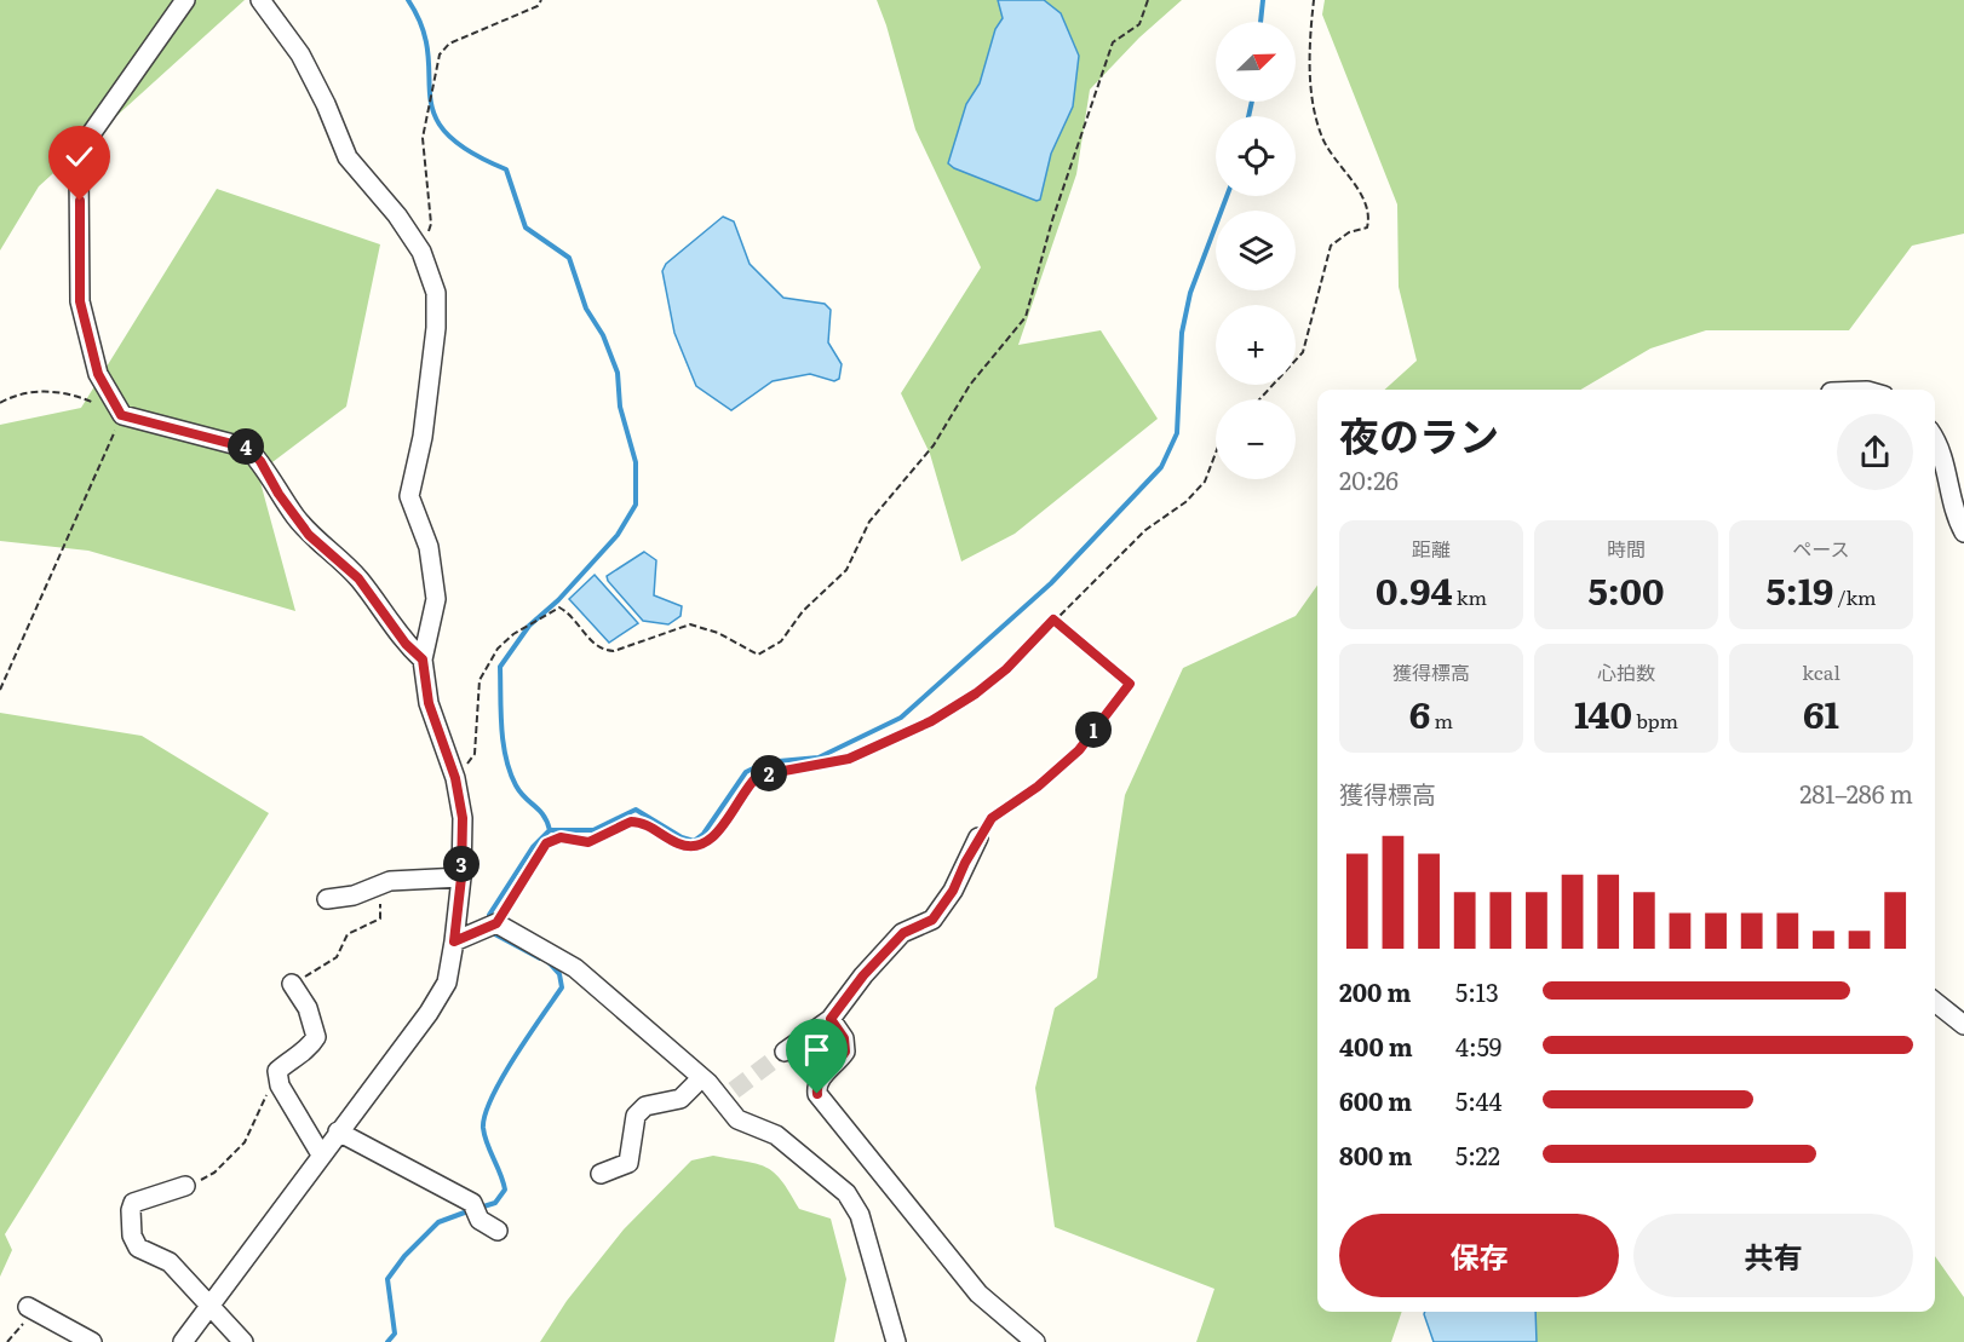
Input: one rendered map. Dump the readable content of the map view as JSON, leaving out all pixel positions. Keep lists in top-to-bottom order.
{
  "north": "top right",
  "page": {
    "map_buttons": ["+", "−"],
    "heading": ["夜のラン", "20:26"],
    "pins": [
      "4",
      "1",
      "2",
      "3"
    ],
    "stats": [
      ["距離", "0.94 km"],
      ["時間", "5:00"],
      ["ペース", "5:19 /km"],
      ["獲得標高", "6 m"],
      ["心拍数", "140 bpm"],
      ["kcal", "61"]
    ],
    "chart": ["獲得標高", "281–286 m"],
    "list": [
      {
        "name": "200 m",
        "note": "5:13"
      },
      {
        "name": "400 m",
        "note": "4:59"
      },
      {
        "name": "600 m",
        "note": "5:44"
      },
      {
        "name": "800 m",
        "note": "5:22"
      }
    ],
    "buttons": ["保存", "共有"]
  }
}
